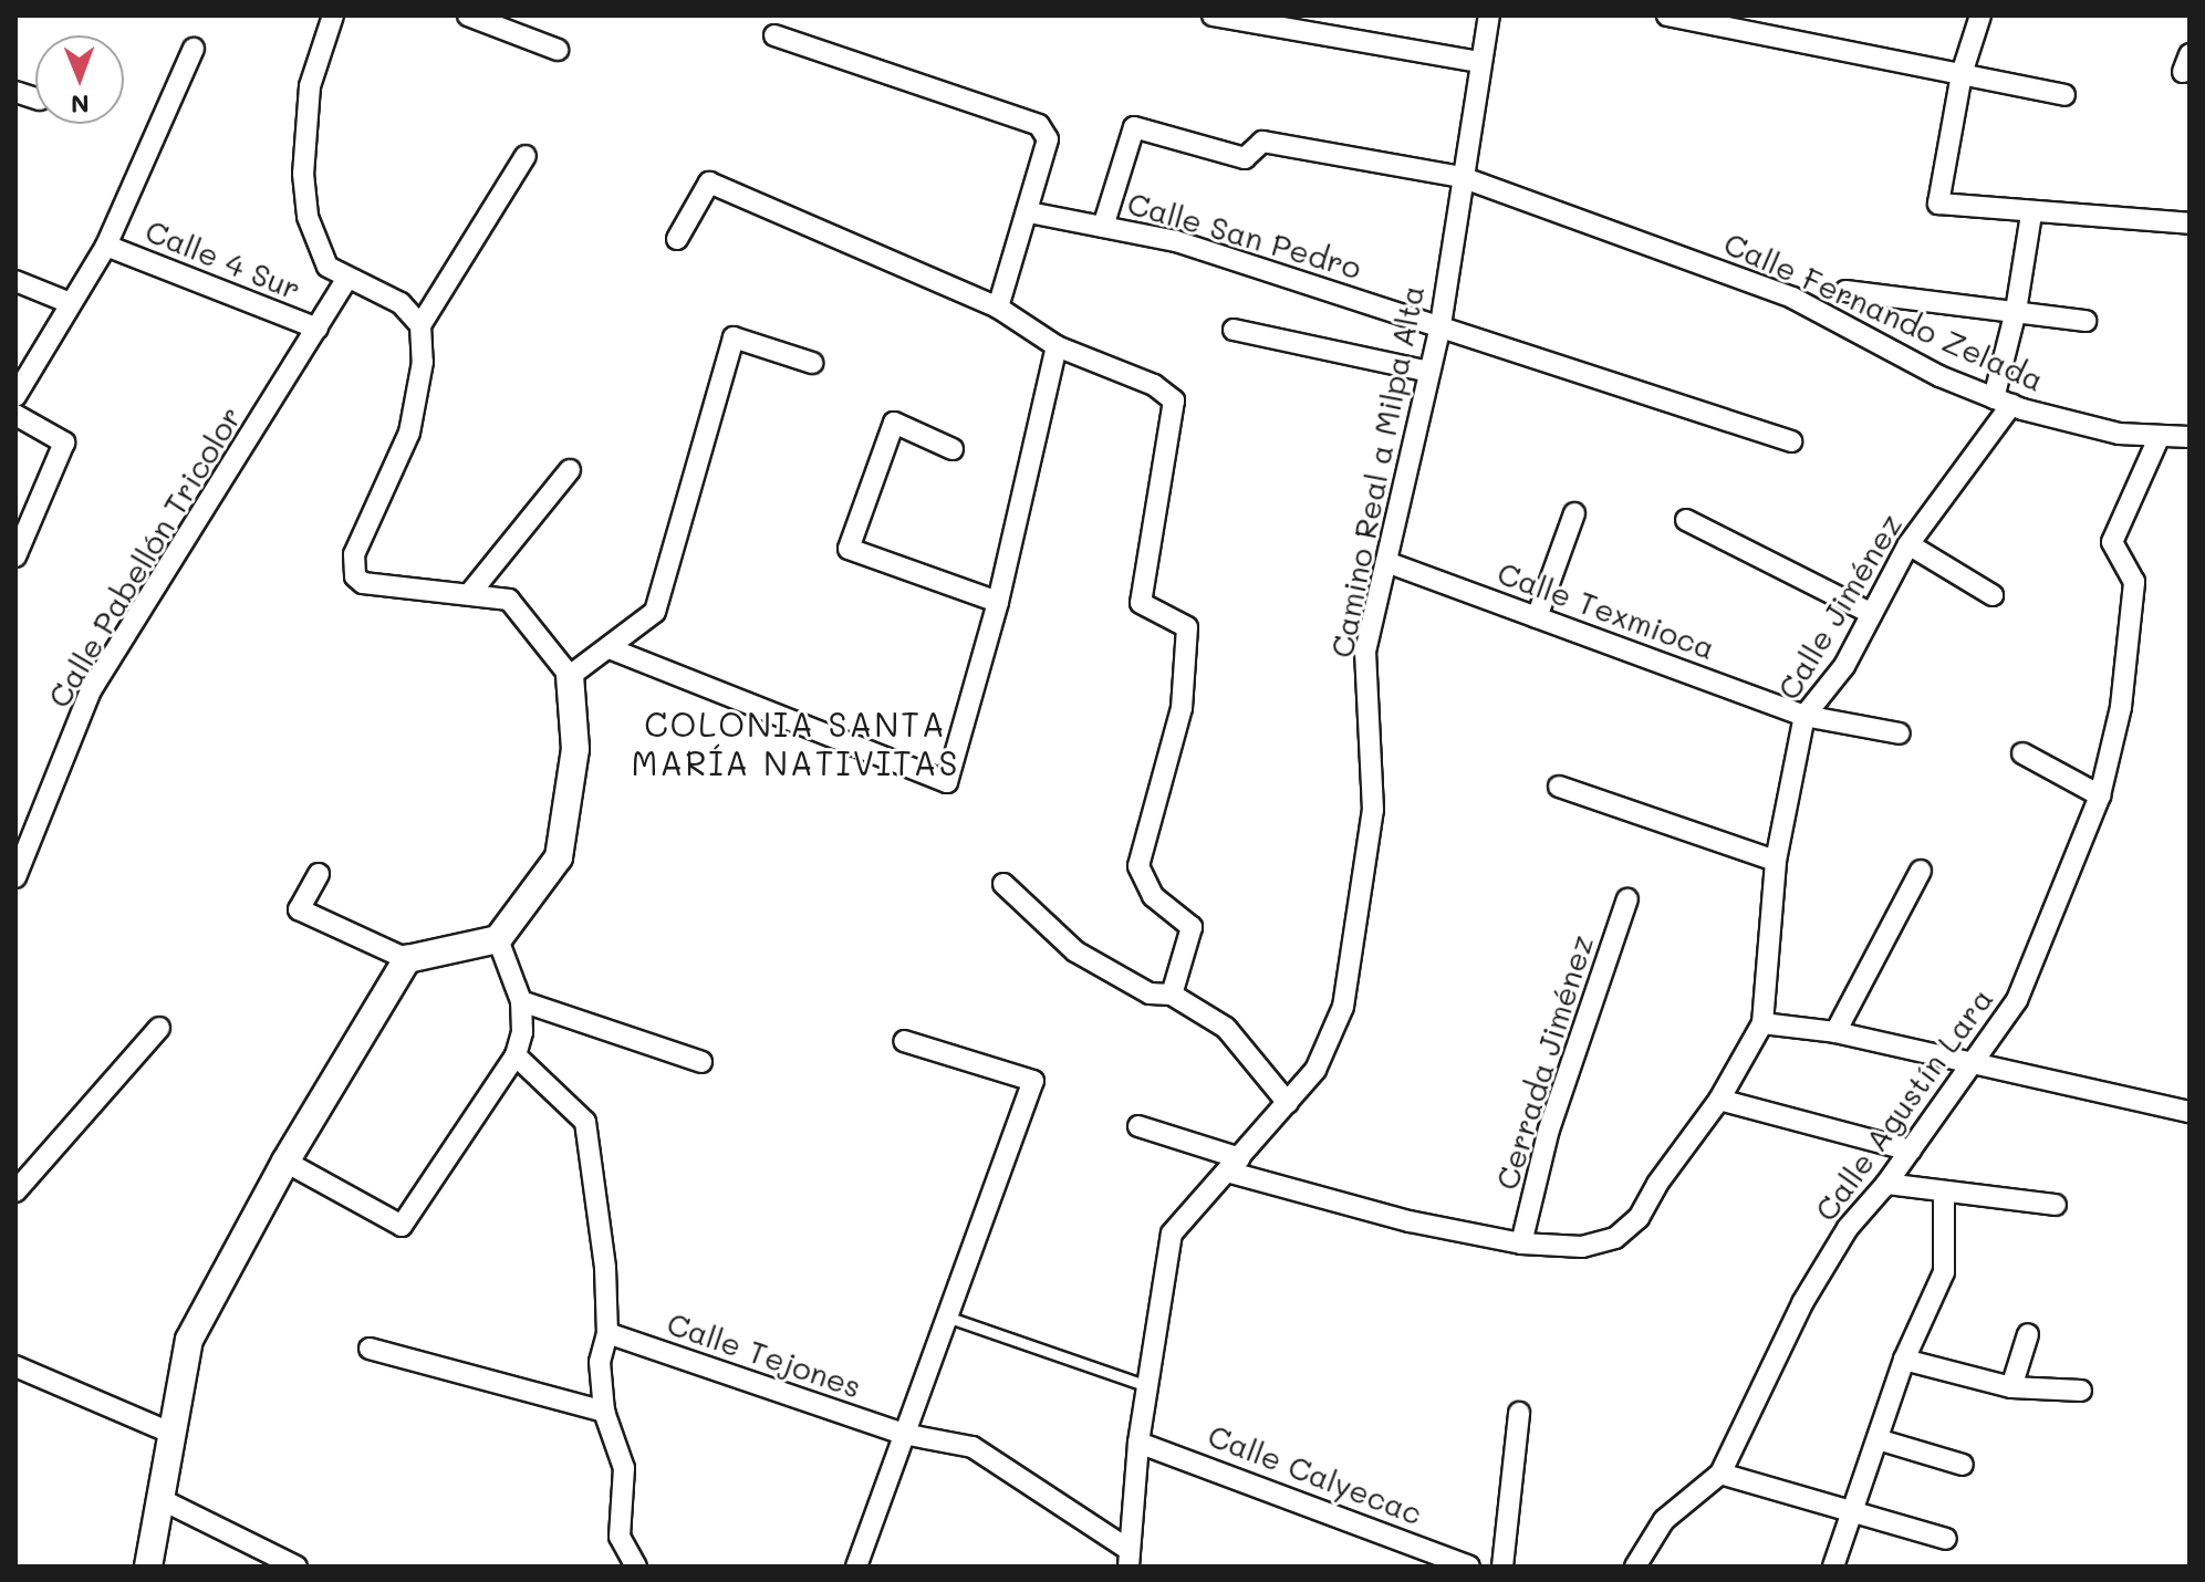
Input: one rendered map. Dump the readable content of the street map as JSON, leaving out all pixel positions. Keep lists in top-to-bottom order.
{
  "streets": {
    "street": [
      "Calle San Pedro",
      "Calle 4 Sur",
      "Calle Fernando Zelada",
      "Camino Real a Milpa Alta",
      "Calle Pabellón Tricolor",
      "Calle Jiménez",
      "Calle Texmioca",
      "Cerrada Jiménez",
      "Calle Agustín Lara",
      "Calle Tejones",
      "Calle Calyecac"
    ]
  },
  "crossings": [
    ["Calle San Pedro", "Calle Fernando Zelada"],
    ["Calle San Pedro", "Camino Real a Milpa Alta"],
    ["Calle 4 Sur", "Calle Pabellón Tricolor"],
    ["Calle Fernando Zelada", "Camino Real a Milpa Alta"],
    ["Calle Fernando Zelada", "Calle Jiménez"],
    ["Calle Fernando Zelada", "Calle Agustín Lara"],
    ["Camino Real a Milpa Alta", "Calle Texmioca"],
    ["Camino Real a Milpa Alta", "Calle Tejones"],
    ["Camino Real a Milpa Alta", "Calle Calyecac"],
    ["Calle Jiménez", "Calle Texmioca"]
  ],
  "districts": ["COLONIA SANTA MARÍA NATIVITAS"],
  "north": "bottom"
}
